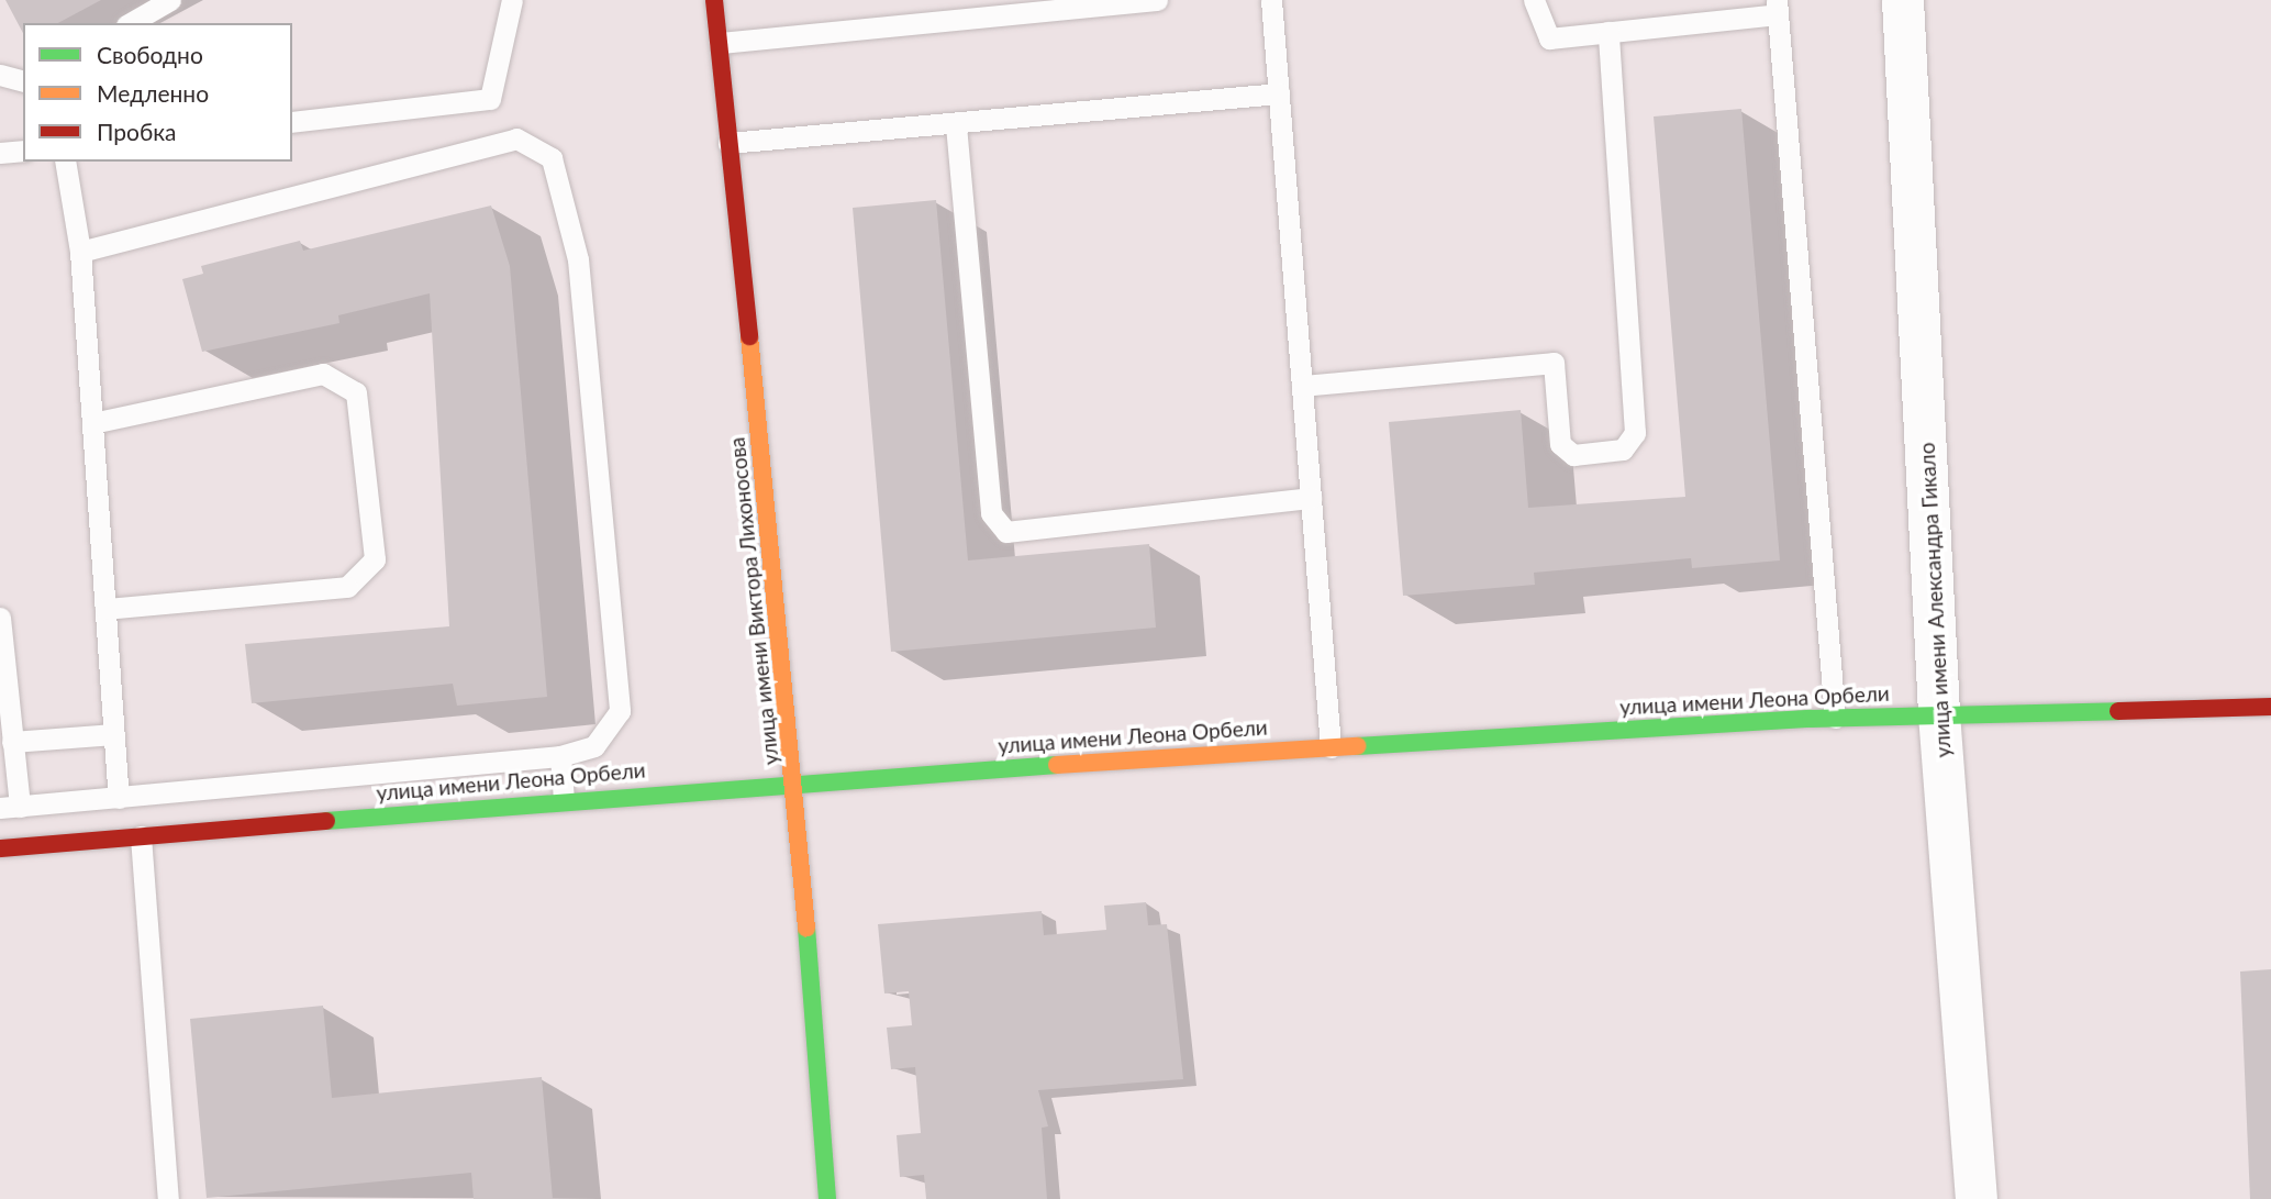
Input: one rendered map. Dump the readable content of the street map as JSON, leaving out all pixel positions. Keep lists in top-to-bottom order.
{
  "streets": {
    "street": ["улица имени Александра Гикало", "улица имени Виктора Лихоносова", "улица имени Леона Орбели"]
  },
  "crossings": [
    ["улица имени Александра Гикало", "улица имени Леона Орбели"],
    ["улица имени Виктора Лихоносова", "улица имени Леона Орбели"]
  ],
  "legend": ["Свободно", "Медленно", "Пробка"]
}
